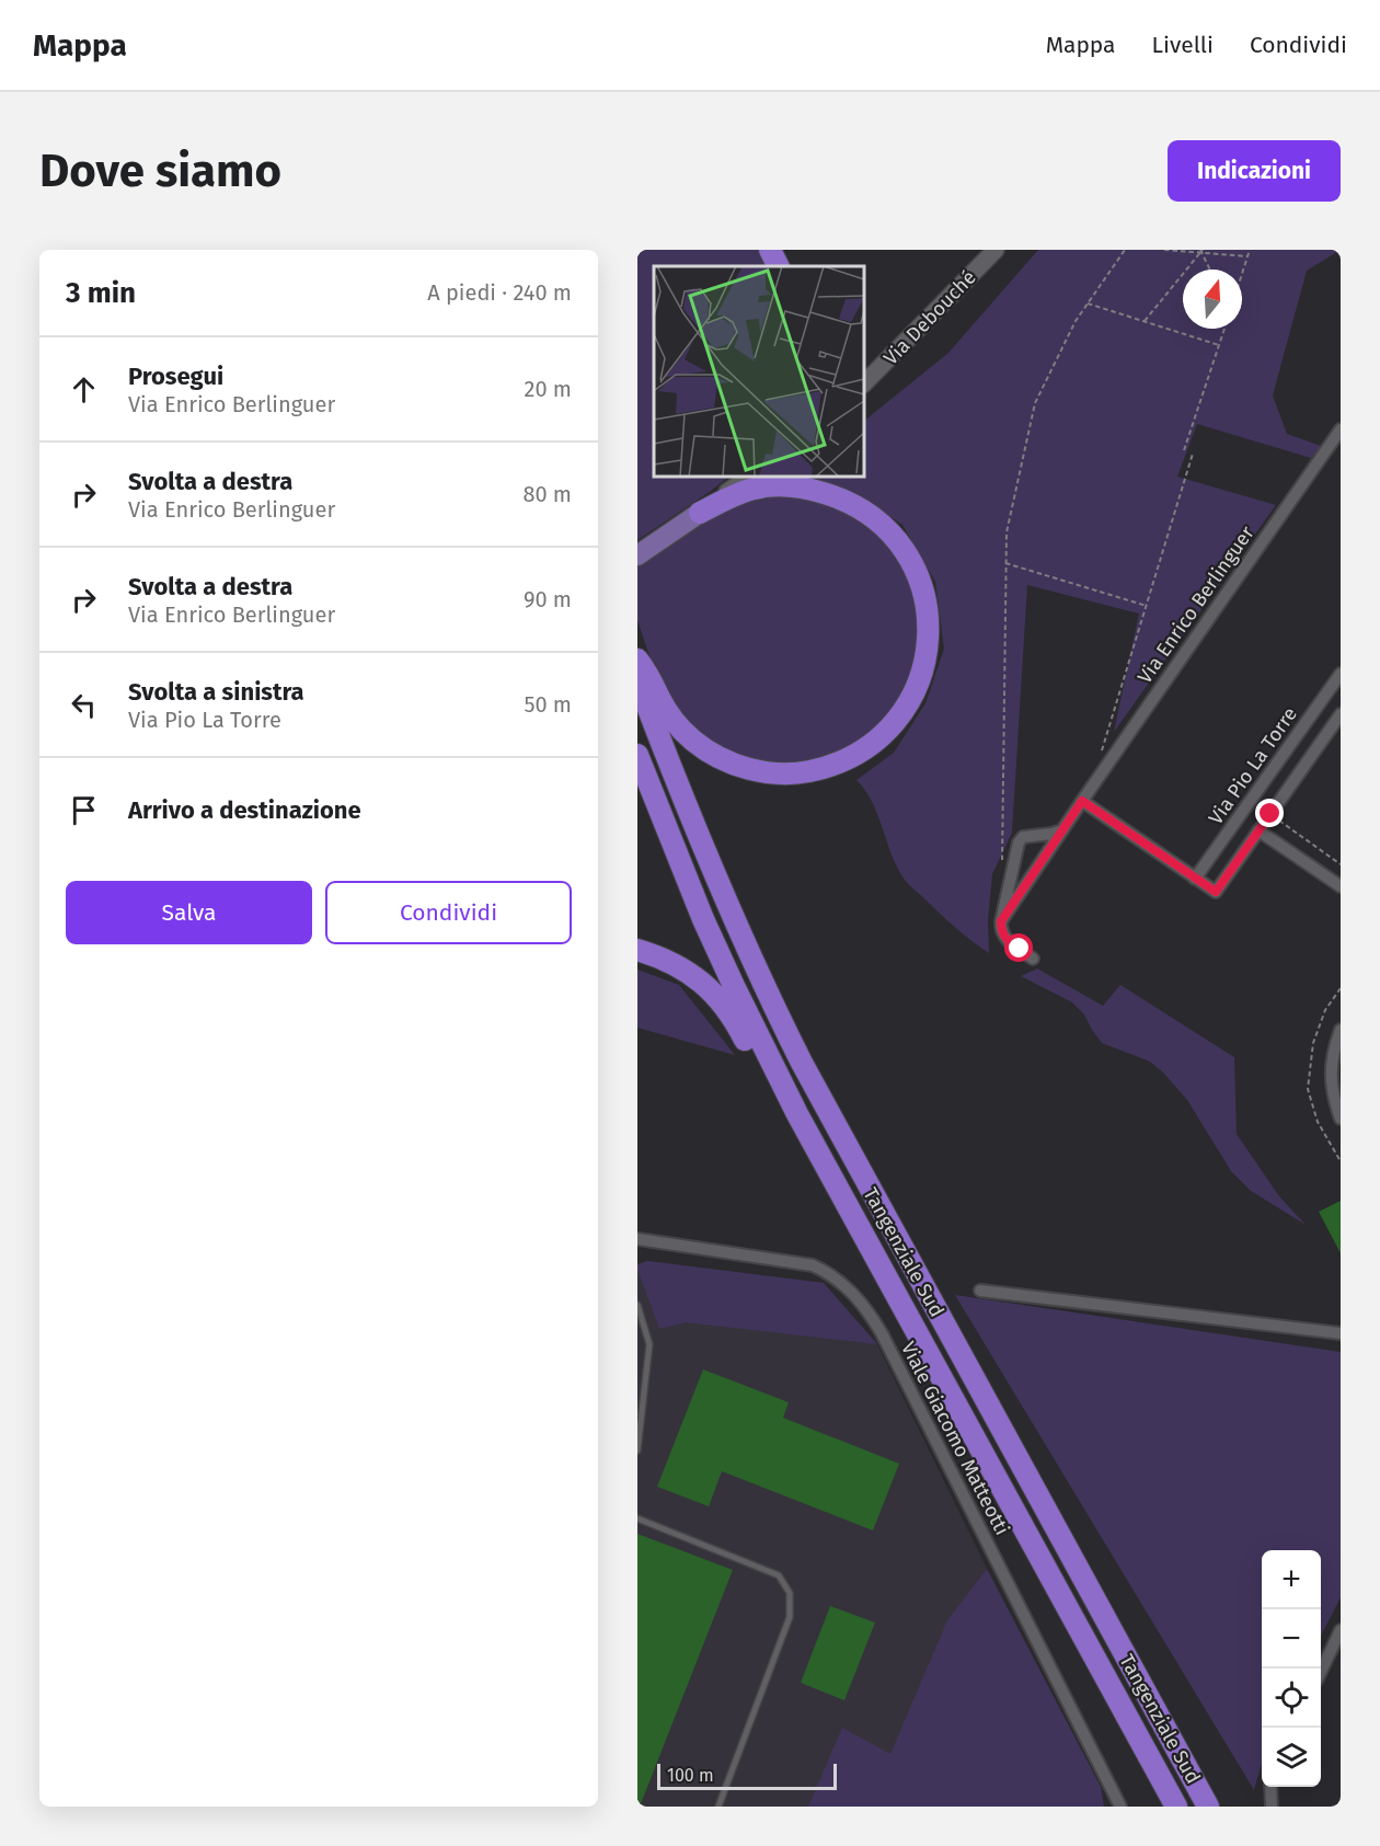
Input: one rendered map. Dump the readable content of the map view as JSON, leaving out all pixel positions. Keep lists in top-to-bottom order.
{
  "streets": {
    "highway": ["Tangenziale Sud"],
    "main road": ["Via Debouché"],
    "street": ["Via Enrico Berlinguer", "Via Pio La Torre", "Viale Giacomo Matteotti"]
  },
  "scale_bar": "100 m",
  "north": "top",
  "page": {
    "header": "Mappa",
    "nav": ["Mappa", "Livelli", "Condividi"],
    "buttons": [
      "Indicazioni",
      ["Salva", "Condividi"]
    ],
    "title": "Dove siamo",
    "heading": ["3 min", "A piedi · 240 m"],
    "list": [
      ["Prosegui", "Via Enrico Berlinguer", "20 m"],
      ["Svolta a destra", "Via Enrico Berlinguer", "80 m"],
      ["Svolta a destra", "Via Enrico Berlinguer", "90 m"],
      ["Svolta a sinistra", "Via Pio La Torre", "50 m"],
      "Arrivo a destinazione"
    ],
    "map_buttons": ["+", "−"],
    "scale": "100 m"
  }
}
